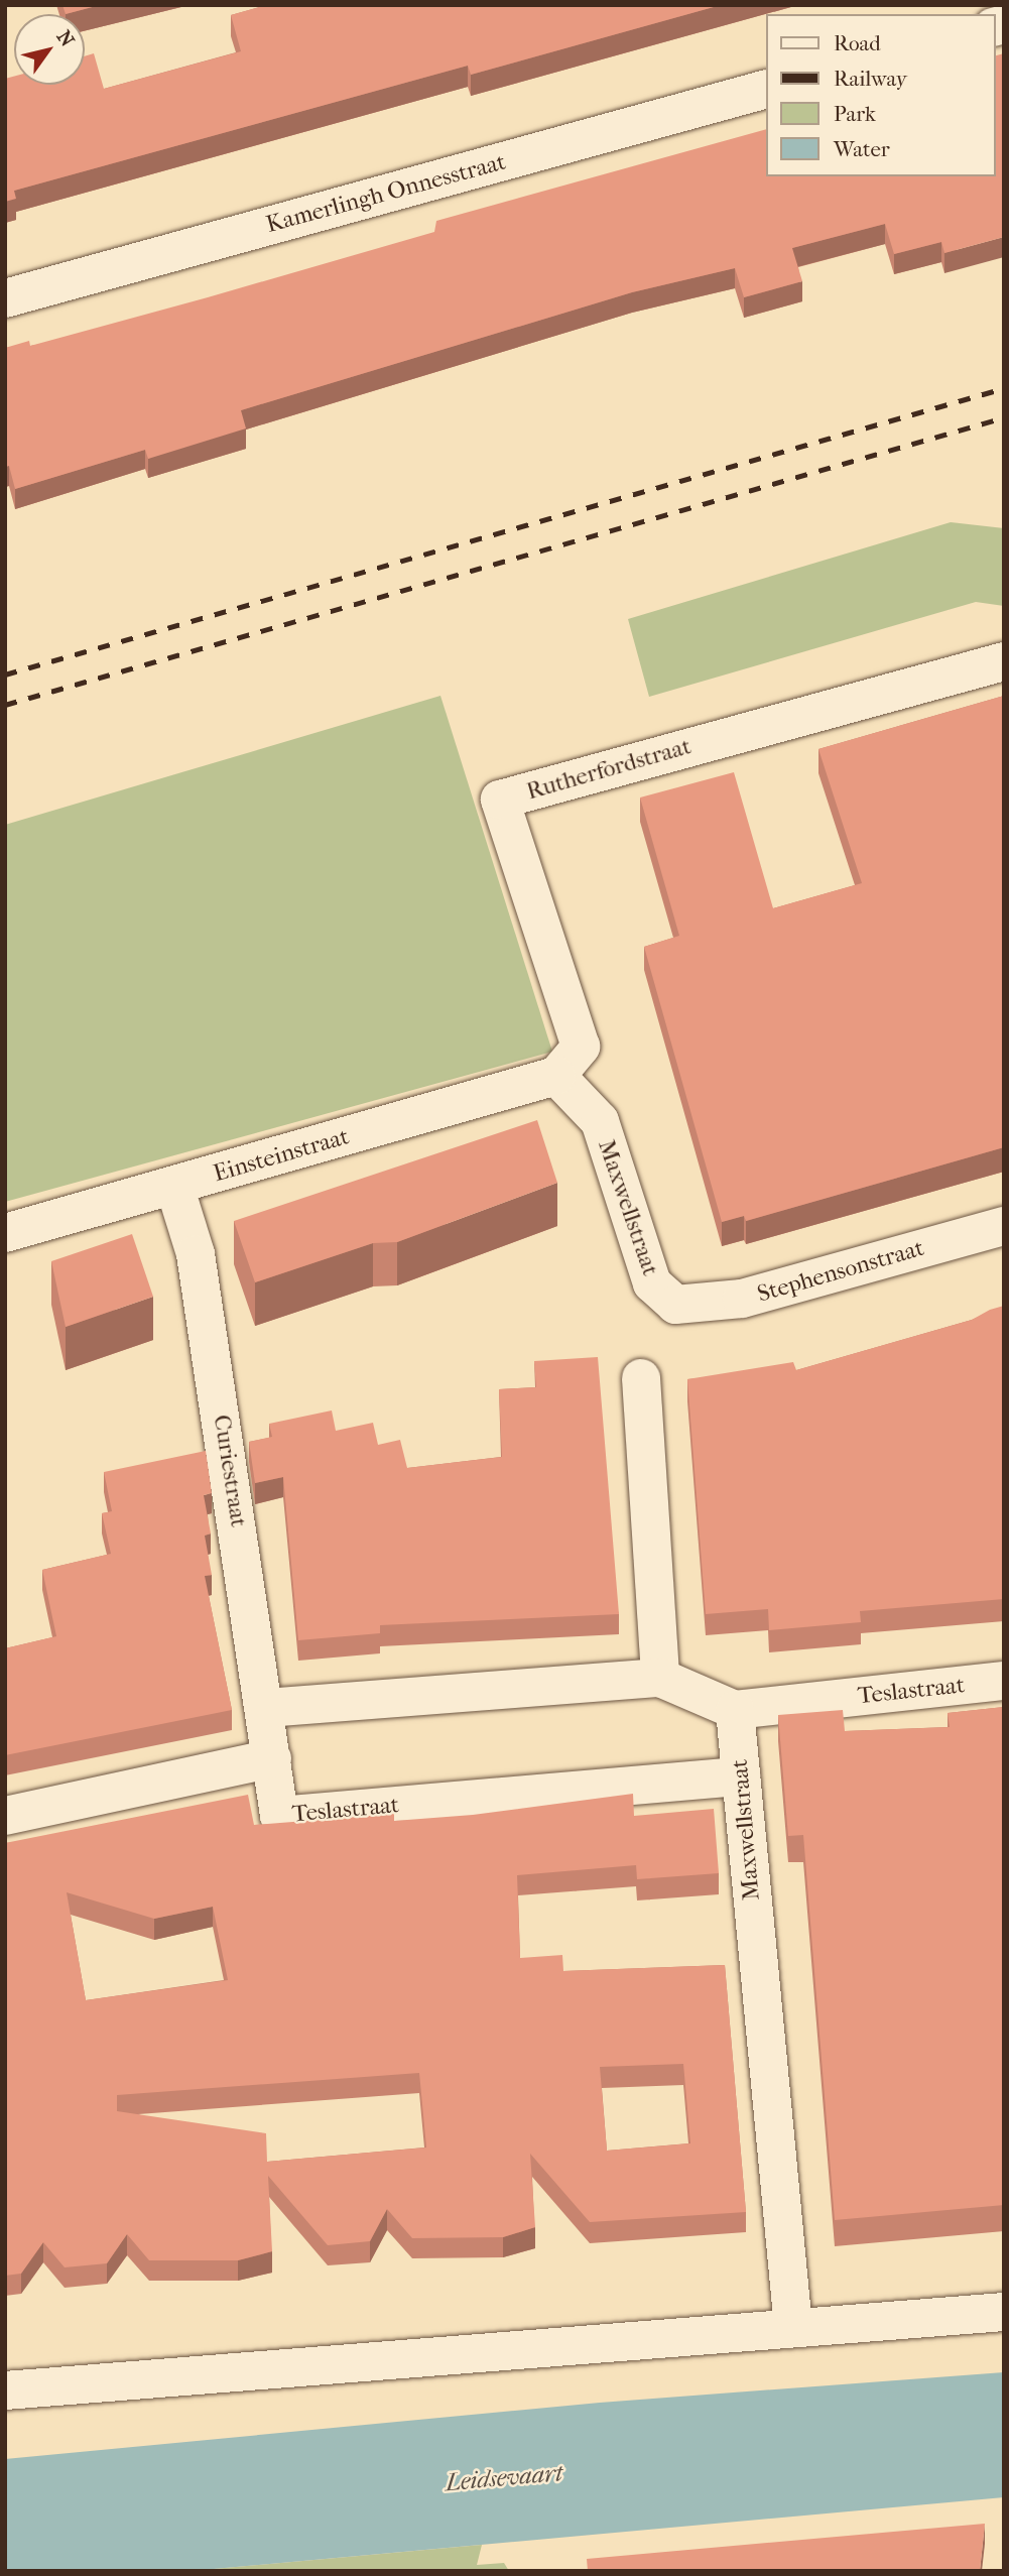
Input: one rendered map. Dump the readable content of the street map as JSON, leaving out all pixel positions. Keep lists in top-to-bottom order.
{
  "streets": {
    "street": [
      "Kamerlingh Onnesstraat",
      "Rutherfordstraat",
      "Einsteinstraat",
      "Maxwellstraat",
      "Stephensonstraat",
      "Curiestraat",
      "Teslastraat"
    ]
  },
  "crossings": [
    ["Rutherfordstraat", "Einsteinstraat"],
    ["Rutherfordstraat", "Maxwellstraat"],
    ["Einsteinstraat", "Maxwellstraat"],
    ["Einsteinstraat", "Curiestraat"],
    ["Maxwellstraat", "Stephensonstraat"],
    ["Maxwellstraat", "Teslastraat"],
    ["Curiestraat", "Teslastraat"]
  ],
  "water": ["Leidsevaart"],
  "legend": [
    "Road",
    "Railway",
    "Park",
    "Water"
  ],
  "north": "top right"
}
